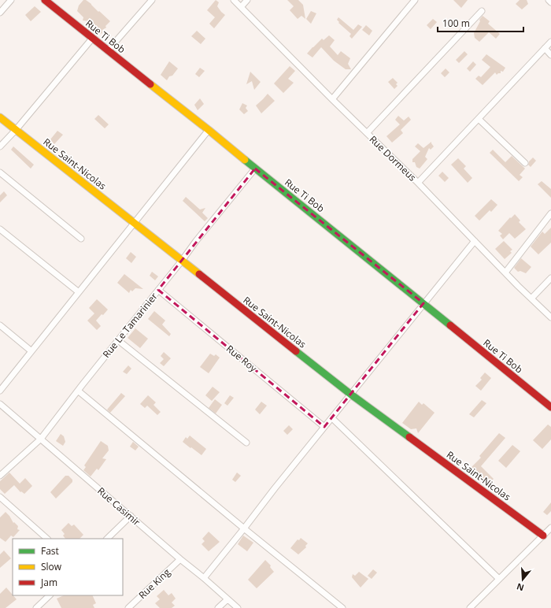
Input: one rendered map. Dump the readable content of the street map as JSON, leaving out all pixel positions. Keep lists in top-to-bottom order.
{
  "streets": {
    "street": [
      "Rue Ti Bob",
      "Rue Dormeus",
      "Rue Saint-Nicolas",
      "Rue Le Tamarinier",
      "Rue Roy",
      "Rue Casimir",
      "Rue King"
    ]
  },
  "crossings": [
    ["Rue Ti Bob", "Rue Le Tamarinier"],
    ["Rue Saint-Nicolas", "Rue Le Tamarinier"],
    ["Rue Le Tamarinier", "Rue Roy"],
    ["Rue Le Tamarinier", "Rue Casimir"],
    ["Rue Casimir", "Rue King"]
  ],
  "legend": ["Fast", "Slow", "Jam"],
  "scale_bar": "100 m",
  "north": "bottom"
}
